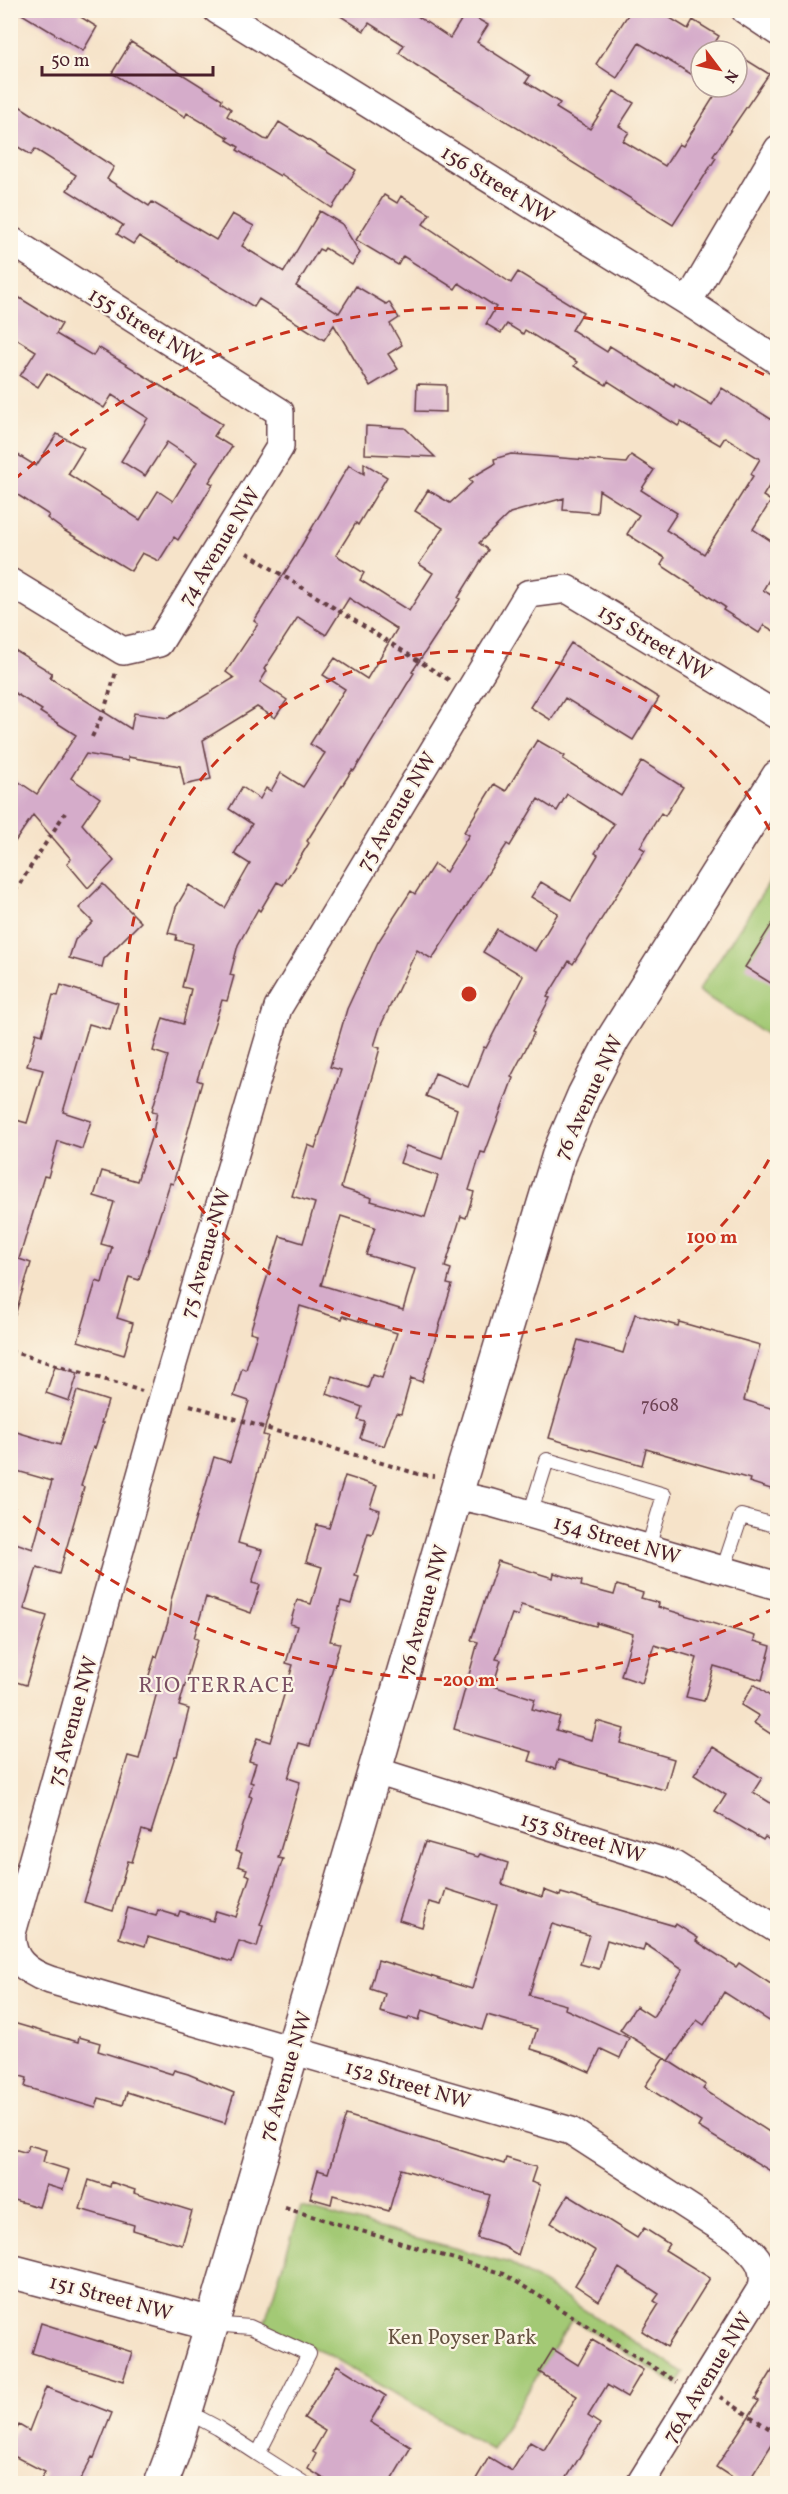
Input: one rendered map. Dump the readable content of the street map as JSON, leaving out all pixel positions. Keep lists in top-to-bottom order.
{
  "streets": {
    "street": [
      "156 Street NW",
      "155 Street NW",
      "74 Avenue NW",
      "75 Avenue NW",
      "76 Avenue NW",
      "154 Street NW",
      "153 Street NW",
      "152 Street NW",
      "151 Street NW",
      "76A Avenue NW"
    ]
  },
  "crossings": [
    ["155 Street NW", "74 Avenue NW"],
    ["155 Street NW", "75 Avenue NW"],
    ["75 Avenue NW", "152 Street NW"],
    ["76 Avenue NW", "154 Street NW"],
    ["76 Avenue NW", "153 Street NW"],
    ["76 Avenue NW", "152 Street NW"],
    ["76 Avenue NW", "151 Street NW"],
    ["152 Street NW", "76A Avenue NW"]
  ],
  "districts": ["RIO TERRACE"],
  "parks": ["Ken Poyser Park"],
  "house_numbers": ["7608"],
  "scale_bar": "50 m",
  "north": "bottom right",
  "rings": ["100 m", "200 m"]
}
